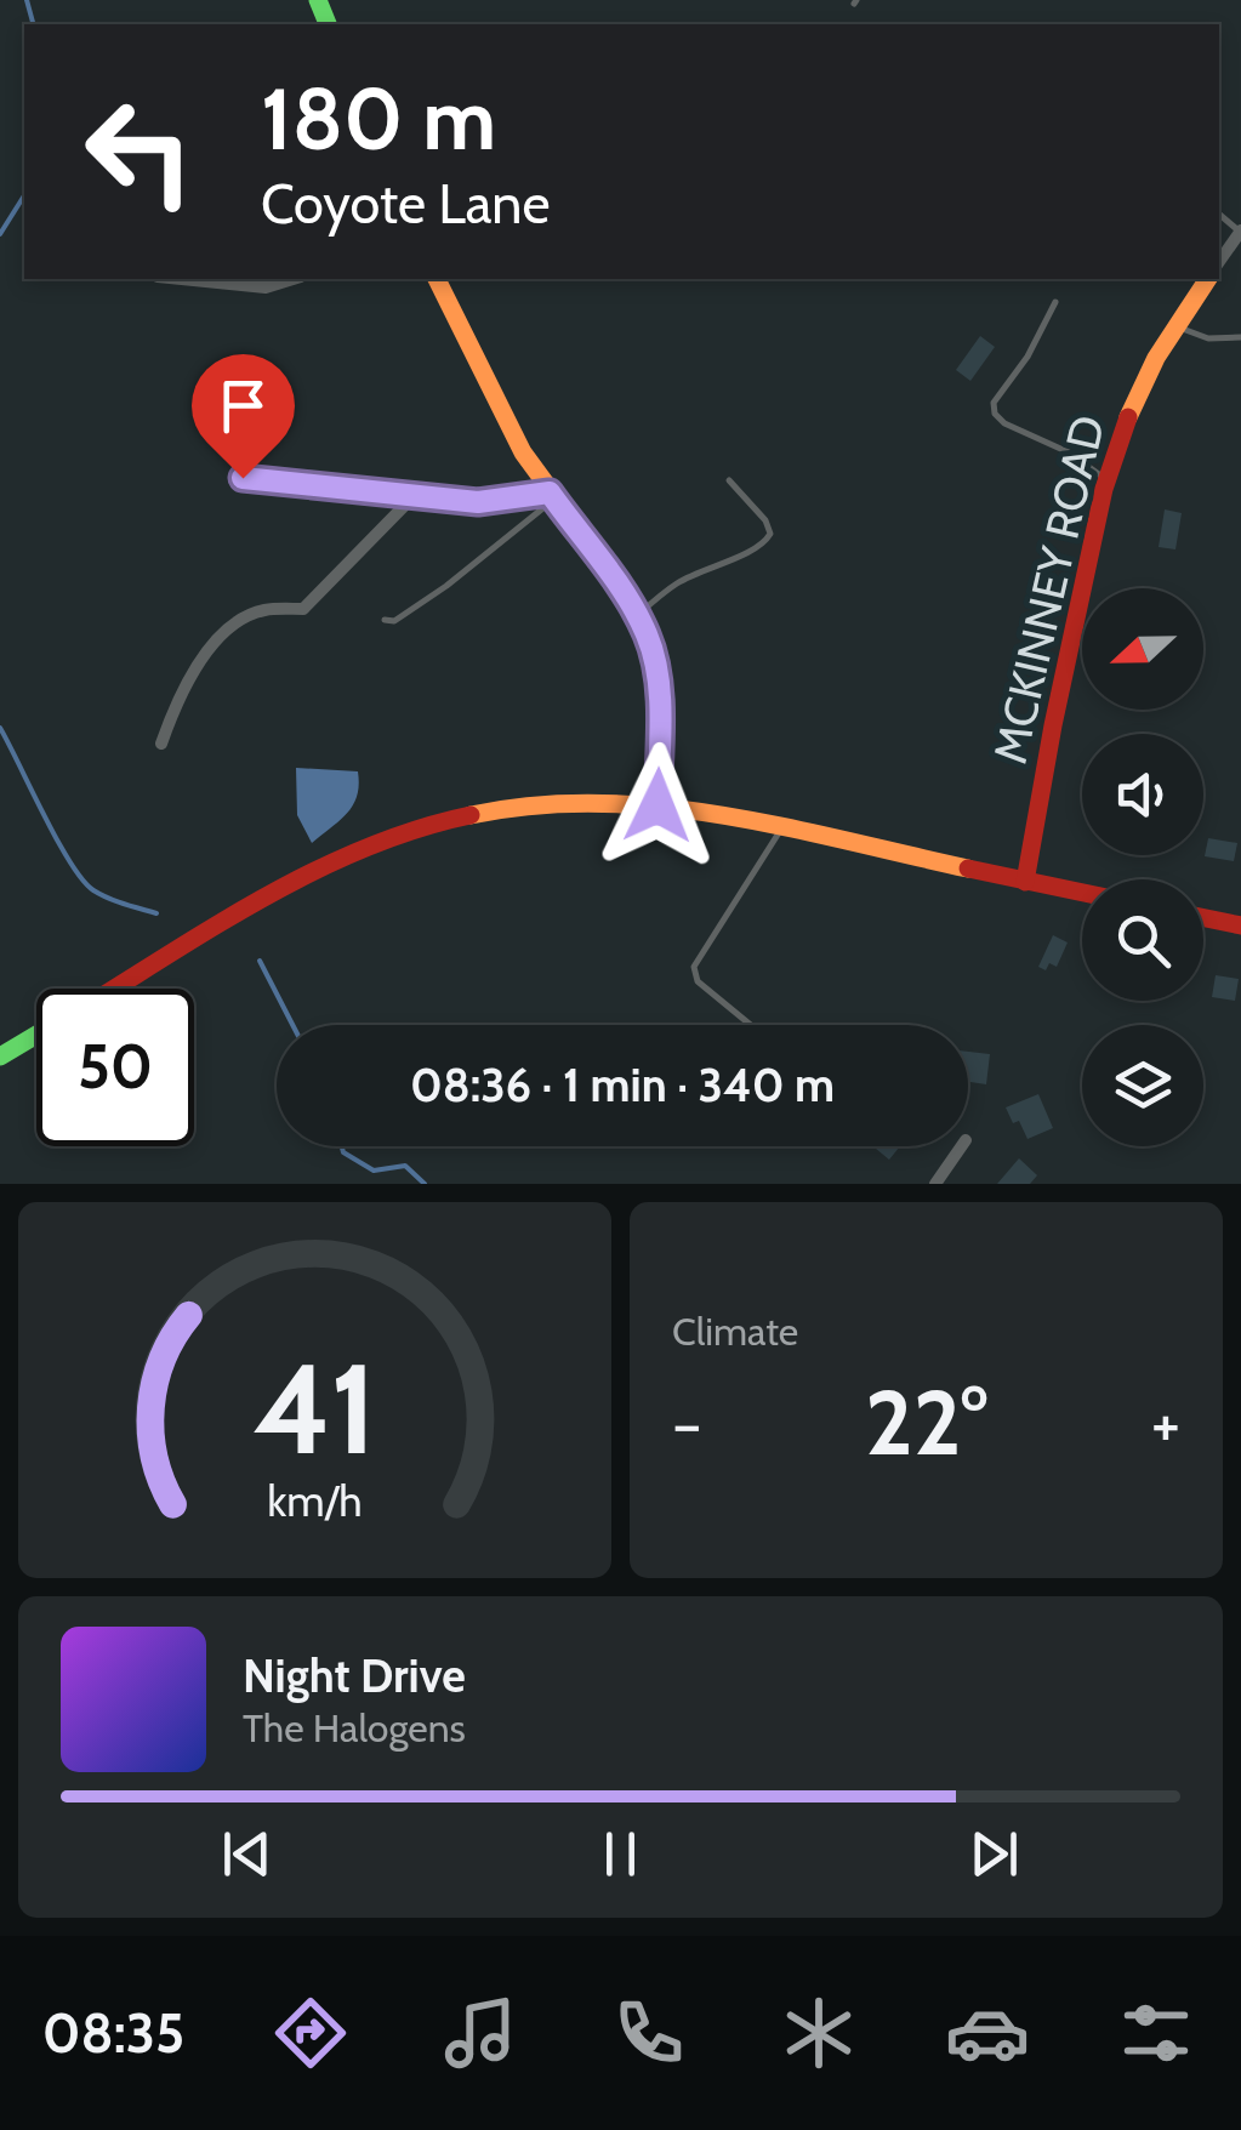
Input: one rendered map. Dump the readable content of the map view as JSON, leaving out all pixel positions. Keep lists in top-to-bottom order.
{
  "streets": {
    "main road": ["MCKINNEY ROAD"]
  },
  "north": "left",
  "page": {
    "turn": ["180 m", "Coyote Lane"],
    "limit": "50",
    "trip": "08:36 · 1 min · 340 m",
    "tile": "Climate",
    "heat": ["−", "22°", "+"],
    "song": ["Night Drive", "The Halogens"],
    "tabs": "08:35",
    "gauge": ["41", "km/h"]
  }
}
